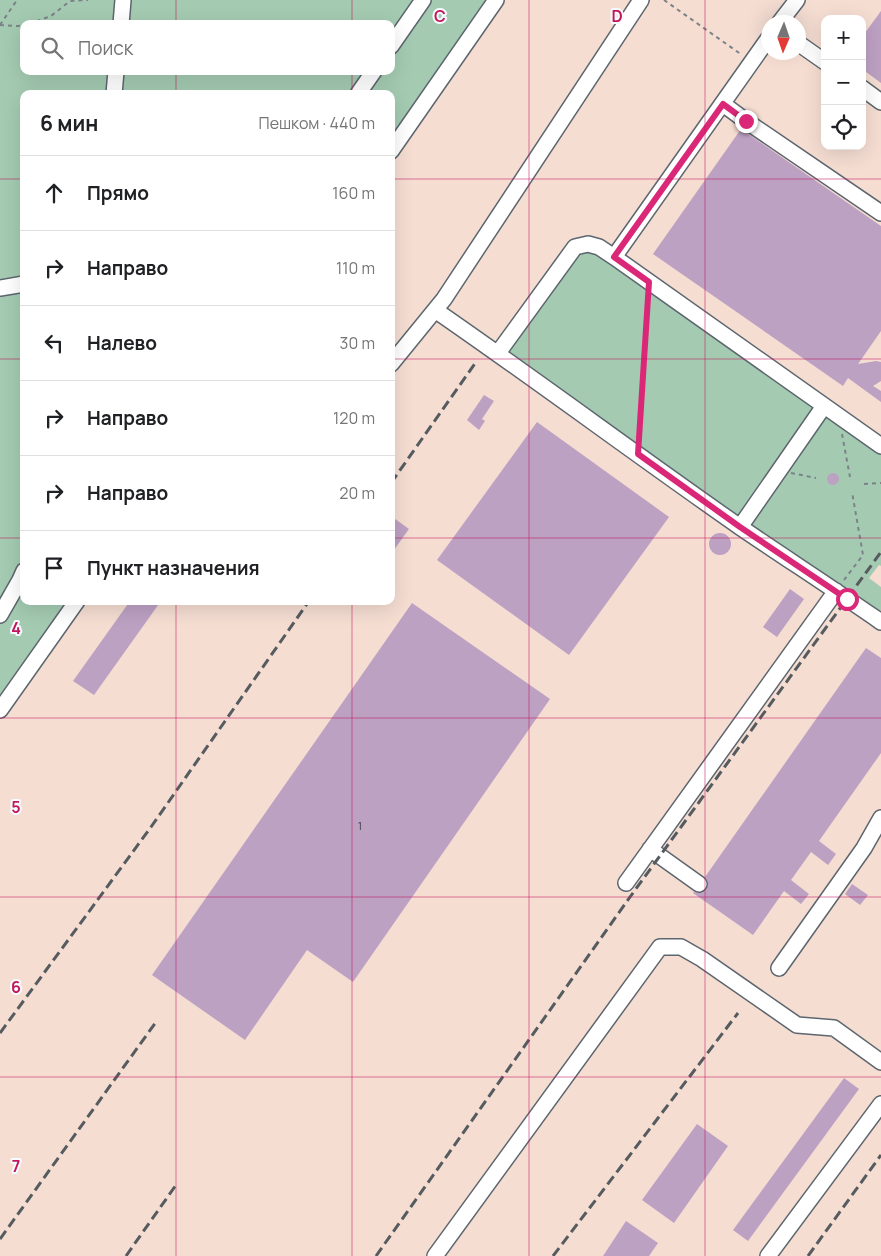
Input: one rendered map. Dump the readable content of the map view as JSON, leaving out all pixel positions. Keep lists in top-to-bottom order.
{
  "house_numbers": ["1"],
  "north": "bottom",
  "page": {
    "map_buttons": ["+", "−"],
    "search": "Поиск",
    "heading": ["6 мин", "Пешком · 440 m"],
    "list": [
      ["Прямо", "160 m"],
      ["Направо", "110 m"],
      ["Налево", "30 m"],
      ["Направо", "120 m"],
      ["Направо", "20 m"],
      "Пункт назначения"
    ]
  },
  "grid": {
    "columns": ["C", "D"],
    "rows": [
      "4",
      "5",
      "6",
      "7"
    ]
  }
}
